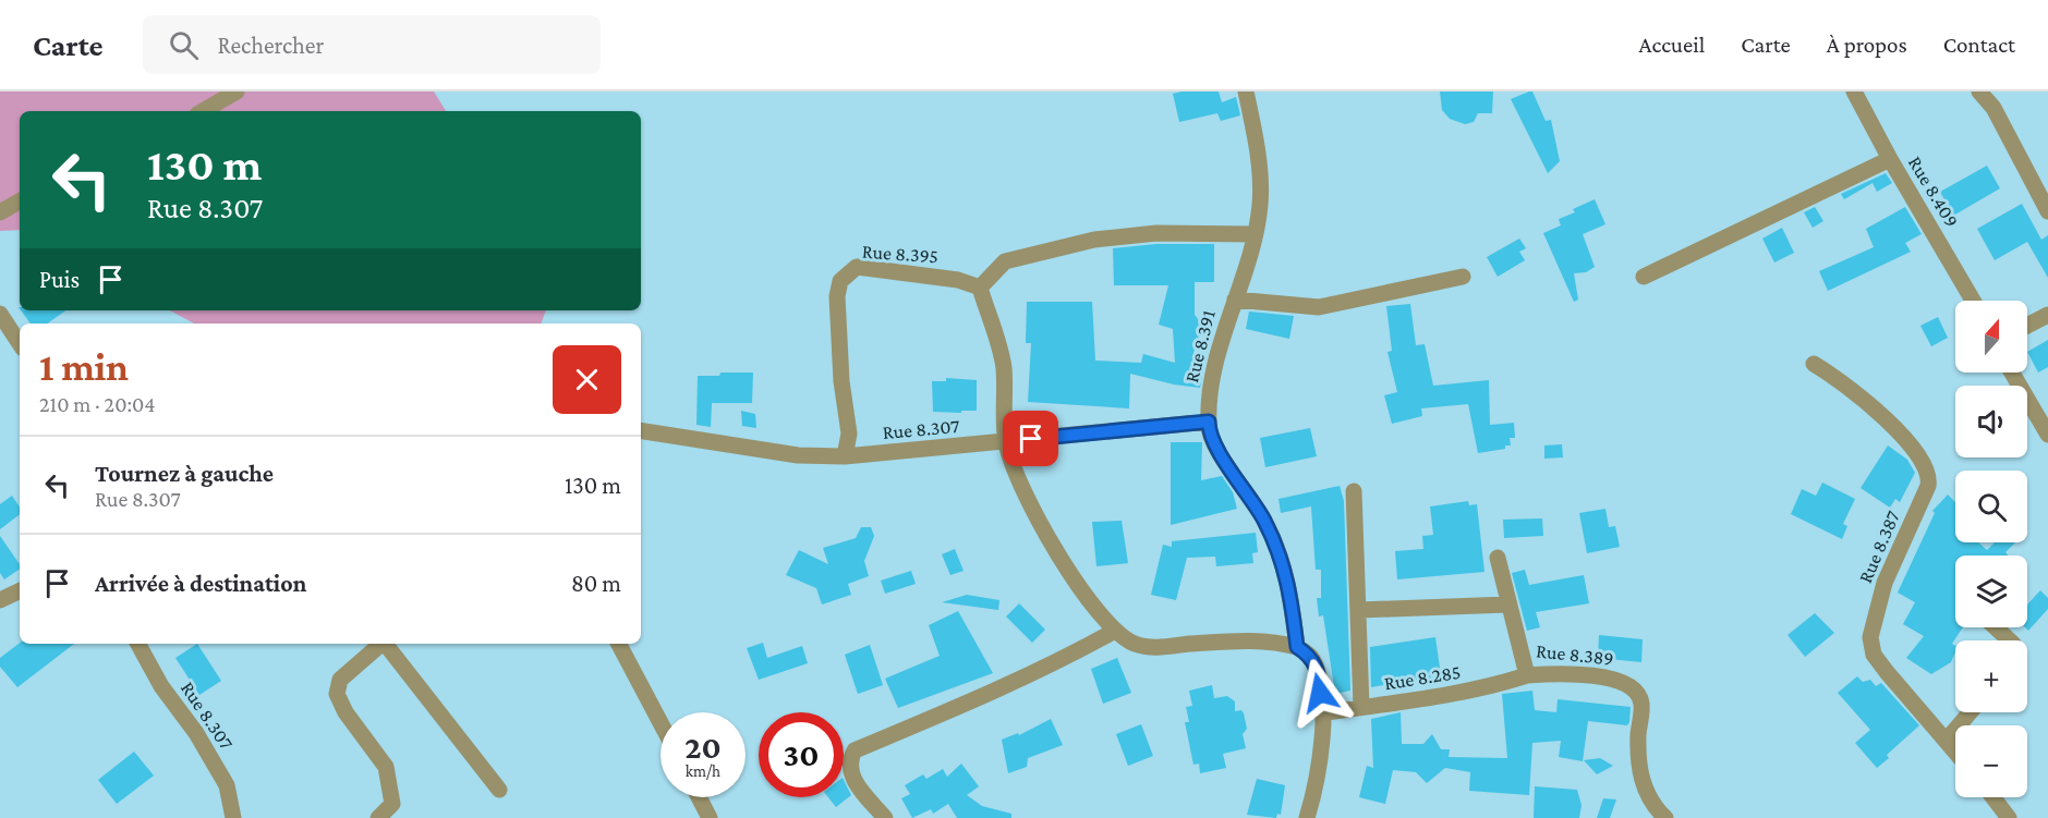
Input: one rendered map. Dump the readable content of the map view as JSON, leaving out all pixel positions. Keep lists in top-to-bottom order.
{
  "streets": {
    "street": [
      "Rue 8.409",
      "Rue 8.395",
      "Rue 8.391",
      "Rue 8.307",
      "Rue 8.387",
      "Rue 8.389",
      "Rue 8.285"
    ]
  },
  "crossings": [
    ["Rue 8.395", "Rue 8.307"],
    ["Rue 8.391", "Rue 8.307"],
    ["Rue 8.389", "Rue 8.285"]
  ],
  "north": "top",
  "page": {
    "header": "Carte",
    "search": "Rechercher",
    "nav": [
      "Accueil",
      "Carte",
      "À propos",
      "Contact"
    ],
    "turn": ["130 m", "Rue 8.307"],
    "then": "Puis",
    "map_buttons": ["+", "−"],
    "heading": ["1 min", "210 m · 20:04"],
    "list": [
      {
        "name": "Tournez à gauche",
        "note": "Rue 8.307",
        "value": "130 m"
      },
      {
        "name": "Arrivée à destination",
        "value": "80 m"
      }
    ],
    "speed": "20 km/h",
    "limit": "30"
  }
}
